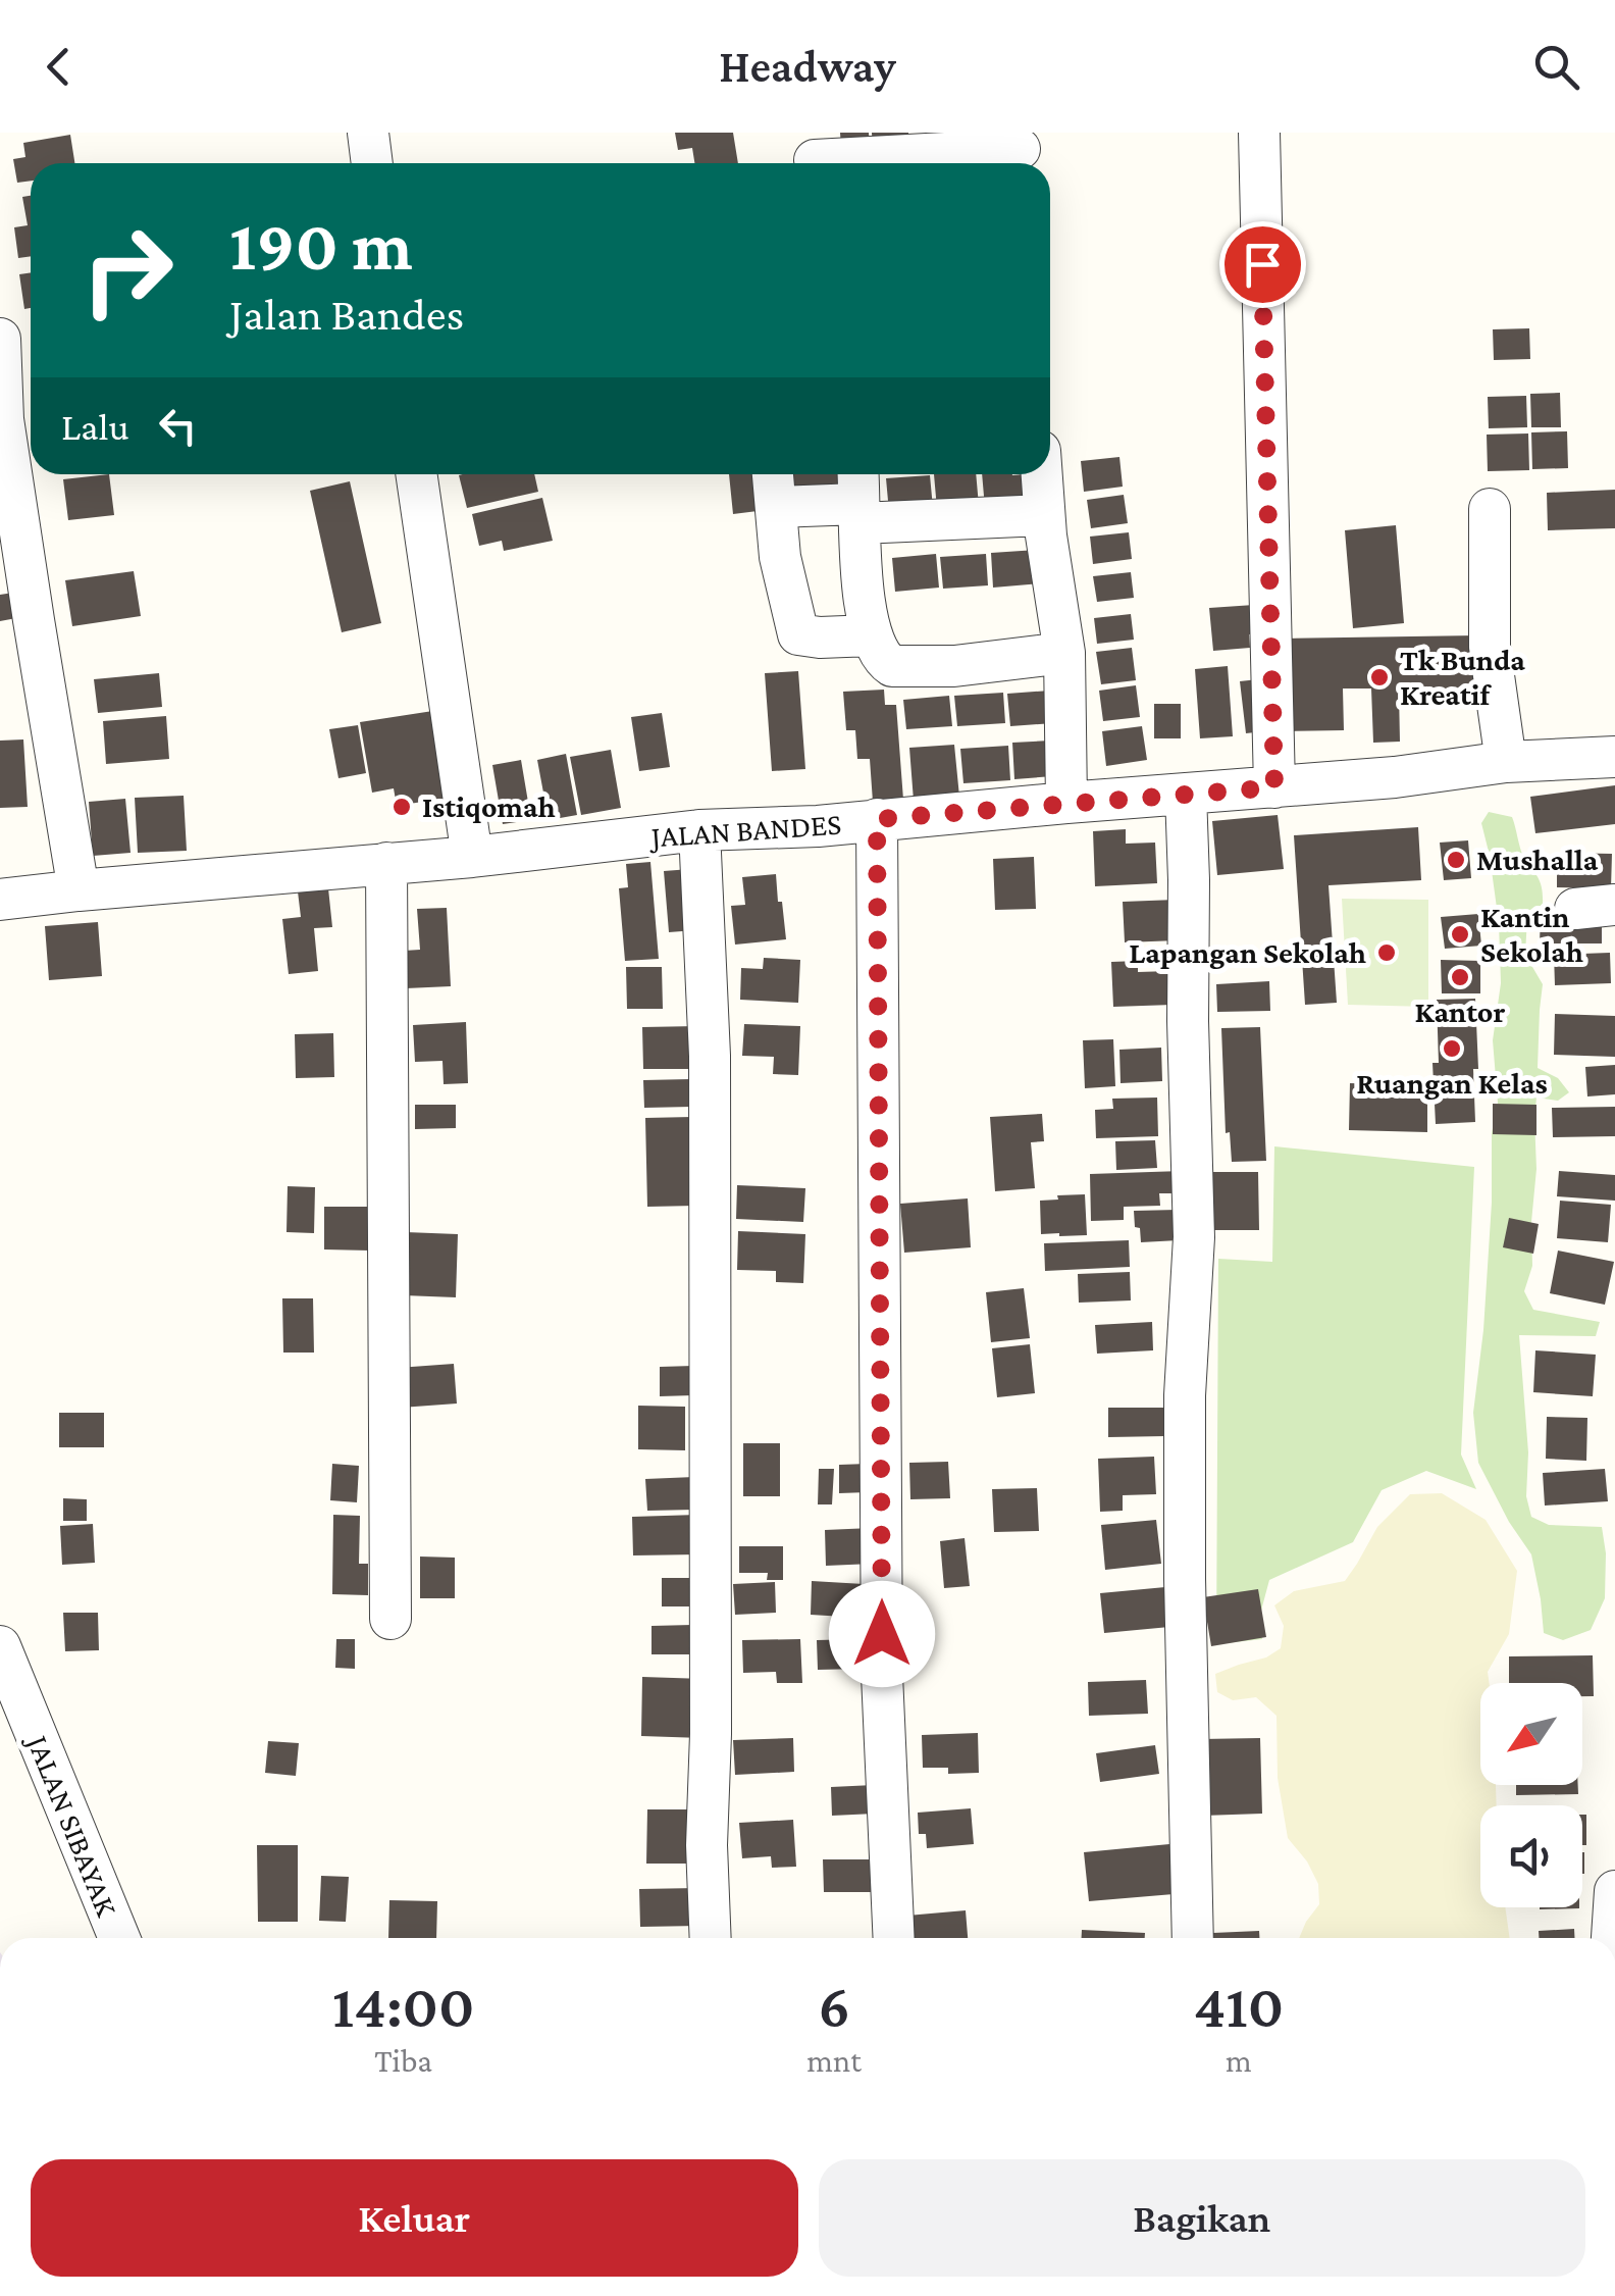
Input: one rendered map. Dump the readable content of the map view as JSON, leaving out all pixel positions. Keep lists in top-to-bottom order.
{
  "streets": {
    "street": ["JALAN BANDES", "JALAN SIBAYAK"]
  },
  "places": [
    "Tk Bunda Kreatif",
    "Istiqomah",
    "Mushalla",
    "Kantin Sekolah",
    "Lapangan Sekolah",
    "Kantor",
    "Ruangan Kelas"
  ],
  "north": "bottom left",
  "page": {
    "header": "Headway",
    "turn": ["190 m", "Jalan Bandes"],
    "then": "Lalu",
    "eta": [
      "14:00",
      "Tiba",
      "6",
      "mnt",
      "410",
      "m"
    ],
    "buttons": ["Keluar", "Bagikan"]
  }
}
